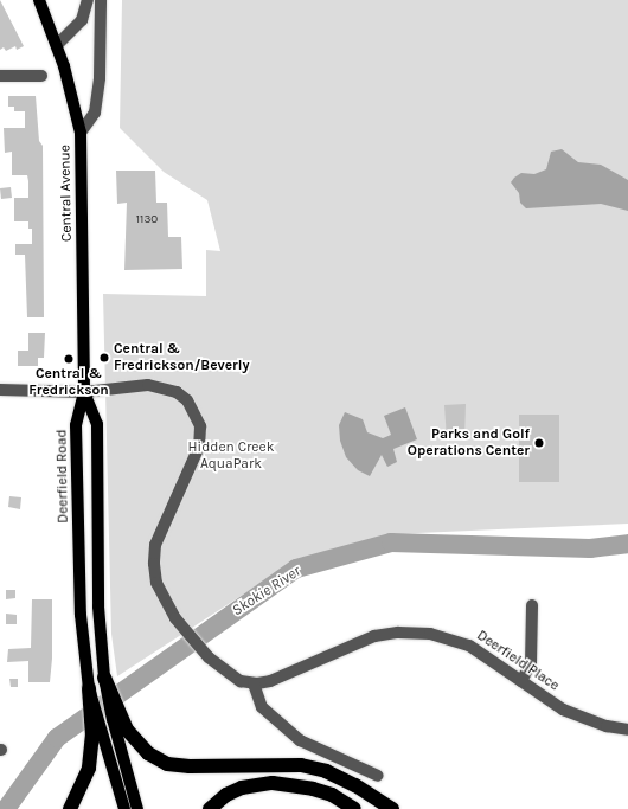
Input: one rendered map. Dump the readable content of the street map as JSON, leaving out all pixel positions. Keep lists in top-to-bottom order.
{
  "streets": {
    "main road": ["Central Avenue", "Deerfield Road"],
    "street": ["Deerfield Place"]
  },
  "crossings": [
    ["Central Avenue", "Deerfield Road"]
  ],
  "water": ["Skokie River"],
  "parks": ["Hidden Creek AquaPark"],
  "places": ["Central & Fredrickson/Beverly", "Central & Fredrickson", "Parks and Golf Operations Center"],
  "house_numbers": ["1130"]
}
